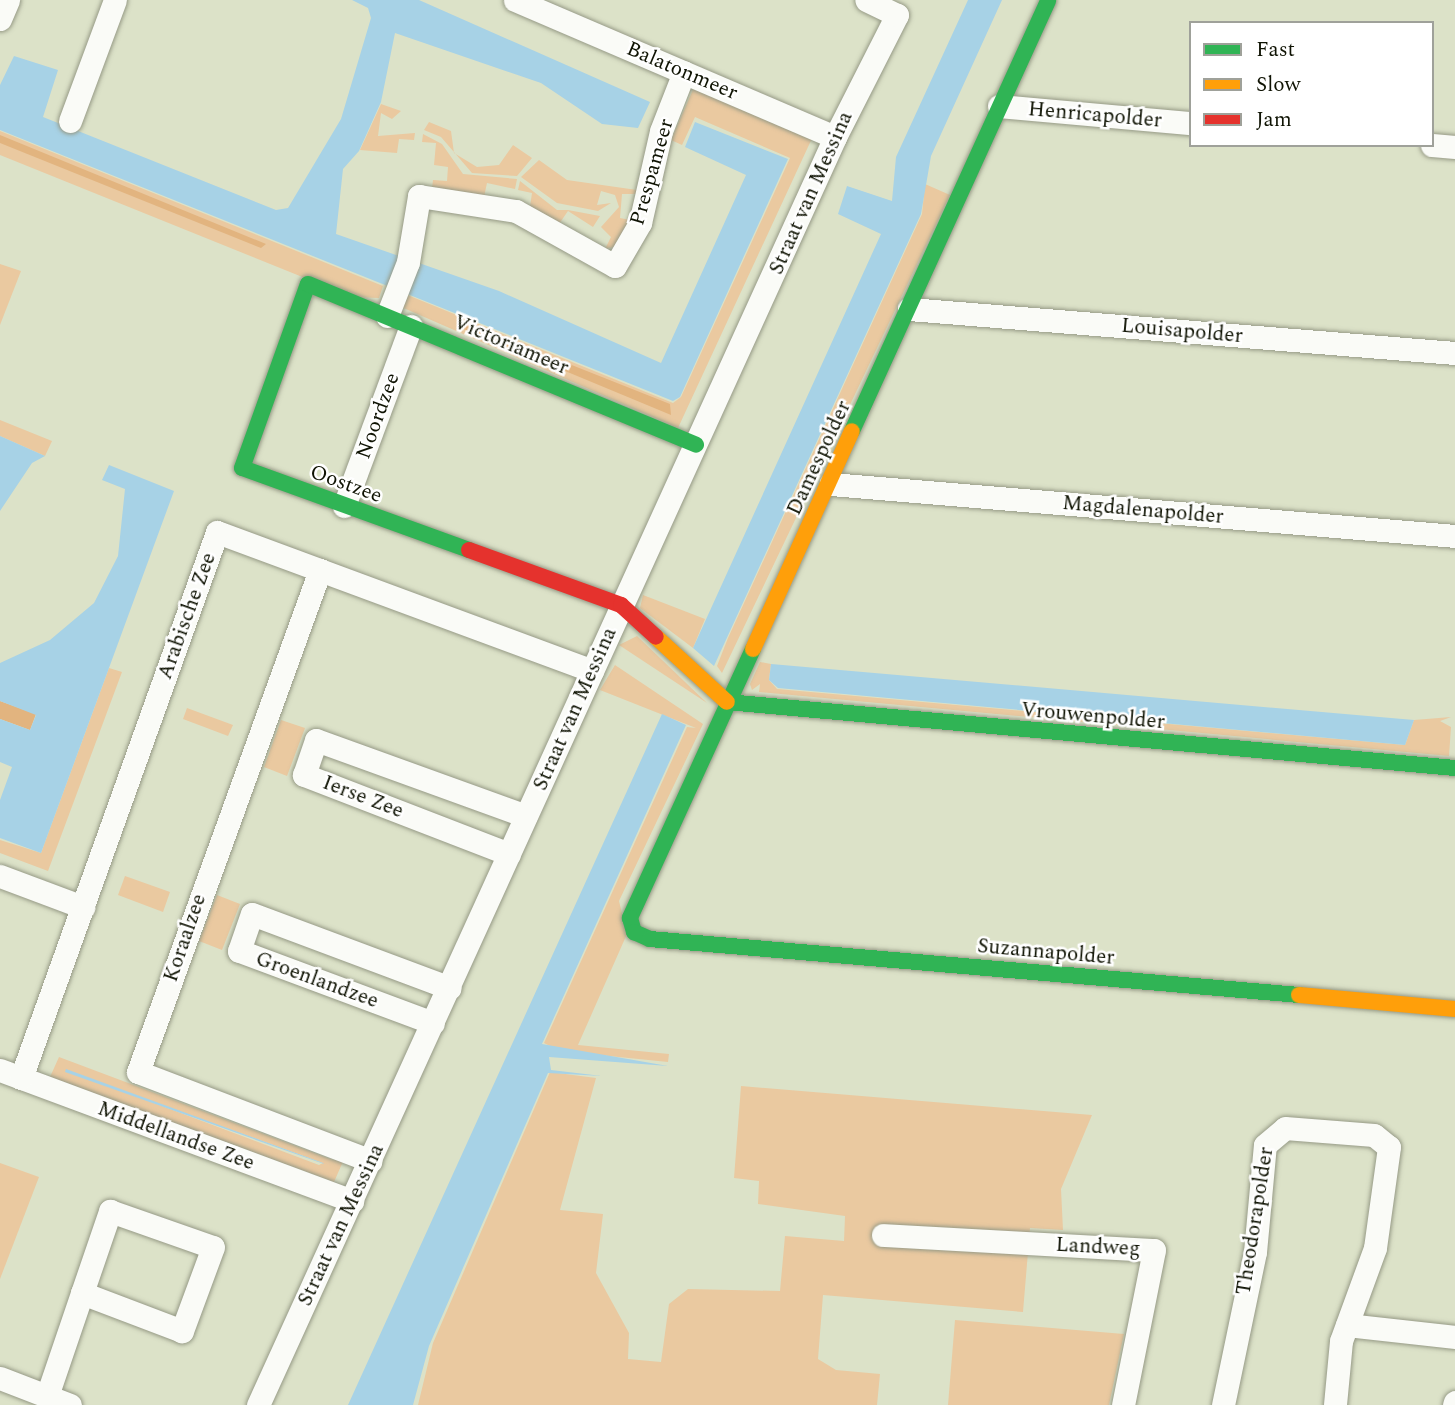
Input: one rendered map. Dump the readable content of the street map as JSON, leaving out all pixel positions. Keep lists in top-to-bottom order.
{
  "streets": {
    "street": [
      "Balatonmeer",
      "Henricapolder",
      "Prespameer",
      "Straat van Messina",
      "Louisapolder",
      "Victoriameer",
      "Noordzee",
      "Damespolder",
      "Oostzee",
      "Magdalenapolder",
      "Arabische Zee",
      "Vrouwenpolder",
      "Ierse Zee",
      "Koraalzee",
      "Suzannapolder",
      "Groenlandzee",
      "Middellandse Zee",
      "Theodorapolder",
      "Landweg"
    ]
  },
  "crossings": [
    ["Balatonmeer", "Prespameer"],
    ["Balatonmeer", "Straat van Messina"],
    ["Henricapolder", "Damespolder"],
    ["Prespameer", "Victoriameer"],
    ["Straat van Messina", "Victoriameer"],
    ["Straat van Messina", "Oostzee"],
    ["Straat van Messina", "Arabische Zee"],
    ["Straat van Messina", "Ierse Zee"],
    ["Straat van Messina", "Koraalzee"],
    ["Straat van Messina", "Groenlandzee"],
    ["Straat van Messina", "Middellandse Zee"],
    ["Louisapolder", "Damespolder"],
    ["Victoriameer", "Noordzee"],
    ["Victoriameer", "Oostzee"],
    ["Noordzee", "Oostzee"],
    ["Damespolder", "Magdalenapolder"],
    ["Damespolder", "Vrouwenpolder"],
    ["Damespolder", "Suzannapolder"],
    ["Arabische Zee", "Koraalzee"],
    ["Arabische Zee", "Middellandse Zee"]
  ],
  "legend": ["Fast", "Slow", "Jam"]
}
